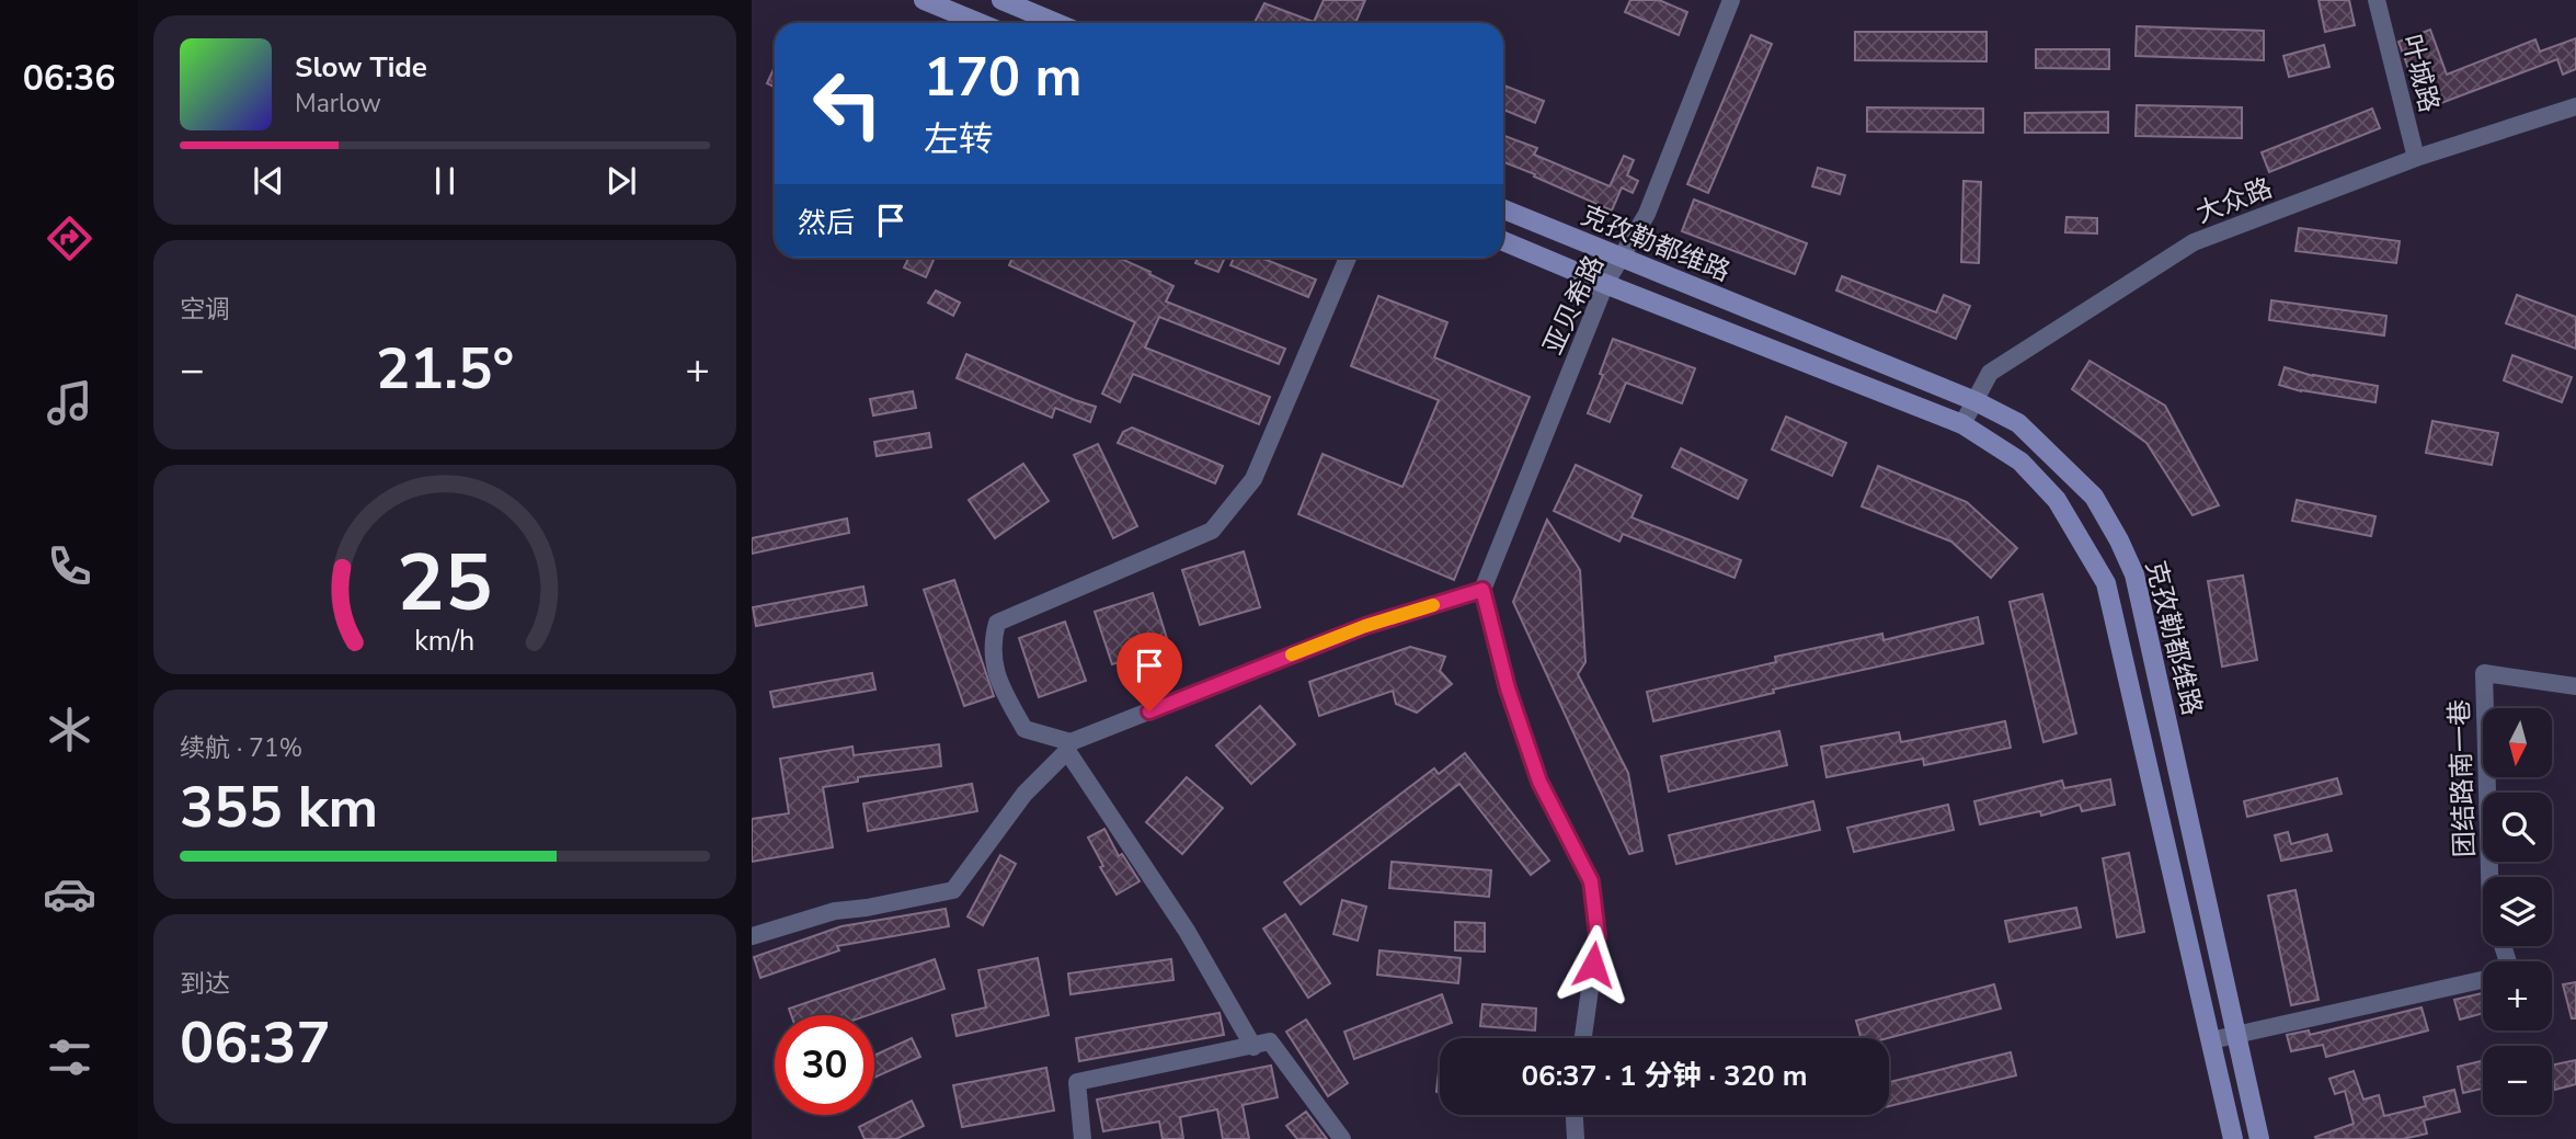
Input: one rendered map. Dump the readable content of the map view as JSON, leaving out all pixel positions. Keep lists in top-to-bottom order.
{
  "streets": {
    "main road": ["克孜勒都维路"],
    "street": [
      "叶城路",
      "大众路",
      "亚贝希路",
      "团结路南一巷"
    ]
  },
  "crossings": [
    ["叶城路", "大众路"],
    ["大众路", "克孜勒都维路"],
    ["克孜勒都维路", "亚贝希路"]
  ],
  "north": "bottom",
  "page": {
    "tabs": "06:36",
    "turn": ["170 m", "左转"],
    "song": ["Slow Tide", "Marlow"],
    "then": "然后",
    "tile": [
      "空调",
      ["续航 · 71%", "355 km"],
      ["到达", "06:37"]
    ],
    "heat": ["−", "21.5°", "+"],
    "map_buttons": ["+", "−"],
    "limit": "30",
    "trip": "06:37 · 1 分钟 · 320 m",
    "gauge": ["25", "km/h"]
  }
}
